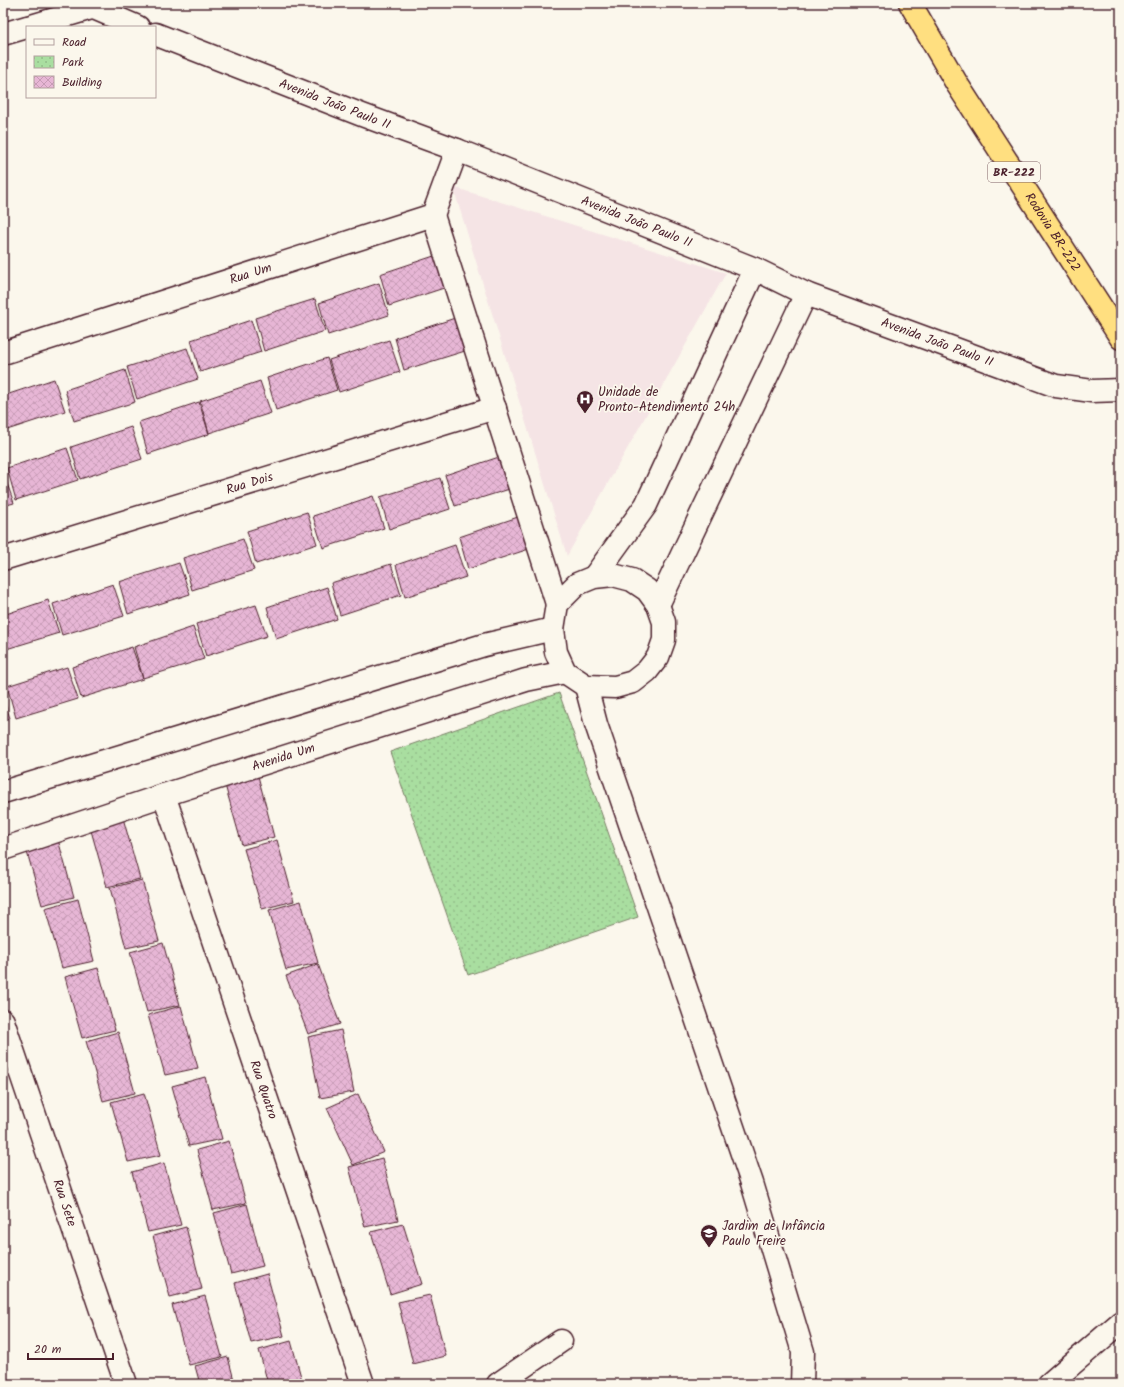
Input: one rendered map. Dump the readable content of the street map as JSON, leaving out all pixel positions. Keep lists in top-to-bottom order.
{
  "streets": {
    "highway": ["BR-222", "Rodovia BR-222"],
    "street": [
      "Avenida João Paulo II",
      "Rua Um",
      "Rua Dois",
      "Avenida Um",
      "Rua Quatro",
      "Rua Sete"
    ]
  },
  "crossings": [
    ["Avenida Um", "Rua Quatro"]
  ],
  "places": {
    "hospital": ["Unidade de Pronto-Atendimento 24h"],
    "school or university": ["Jardim de Infância Paulo Freire"]
  },
  "legend": ["Road", "Park", "Building"],
  "scale_bar": "20 m"
}
